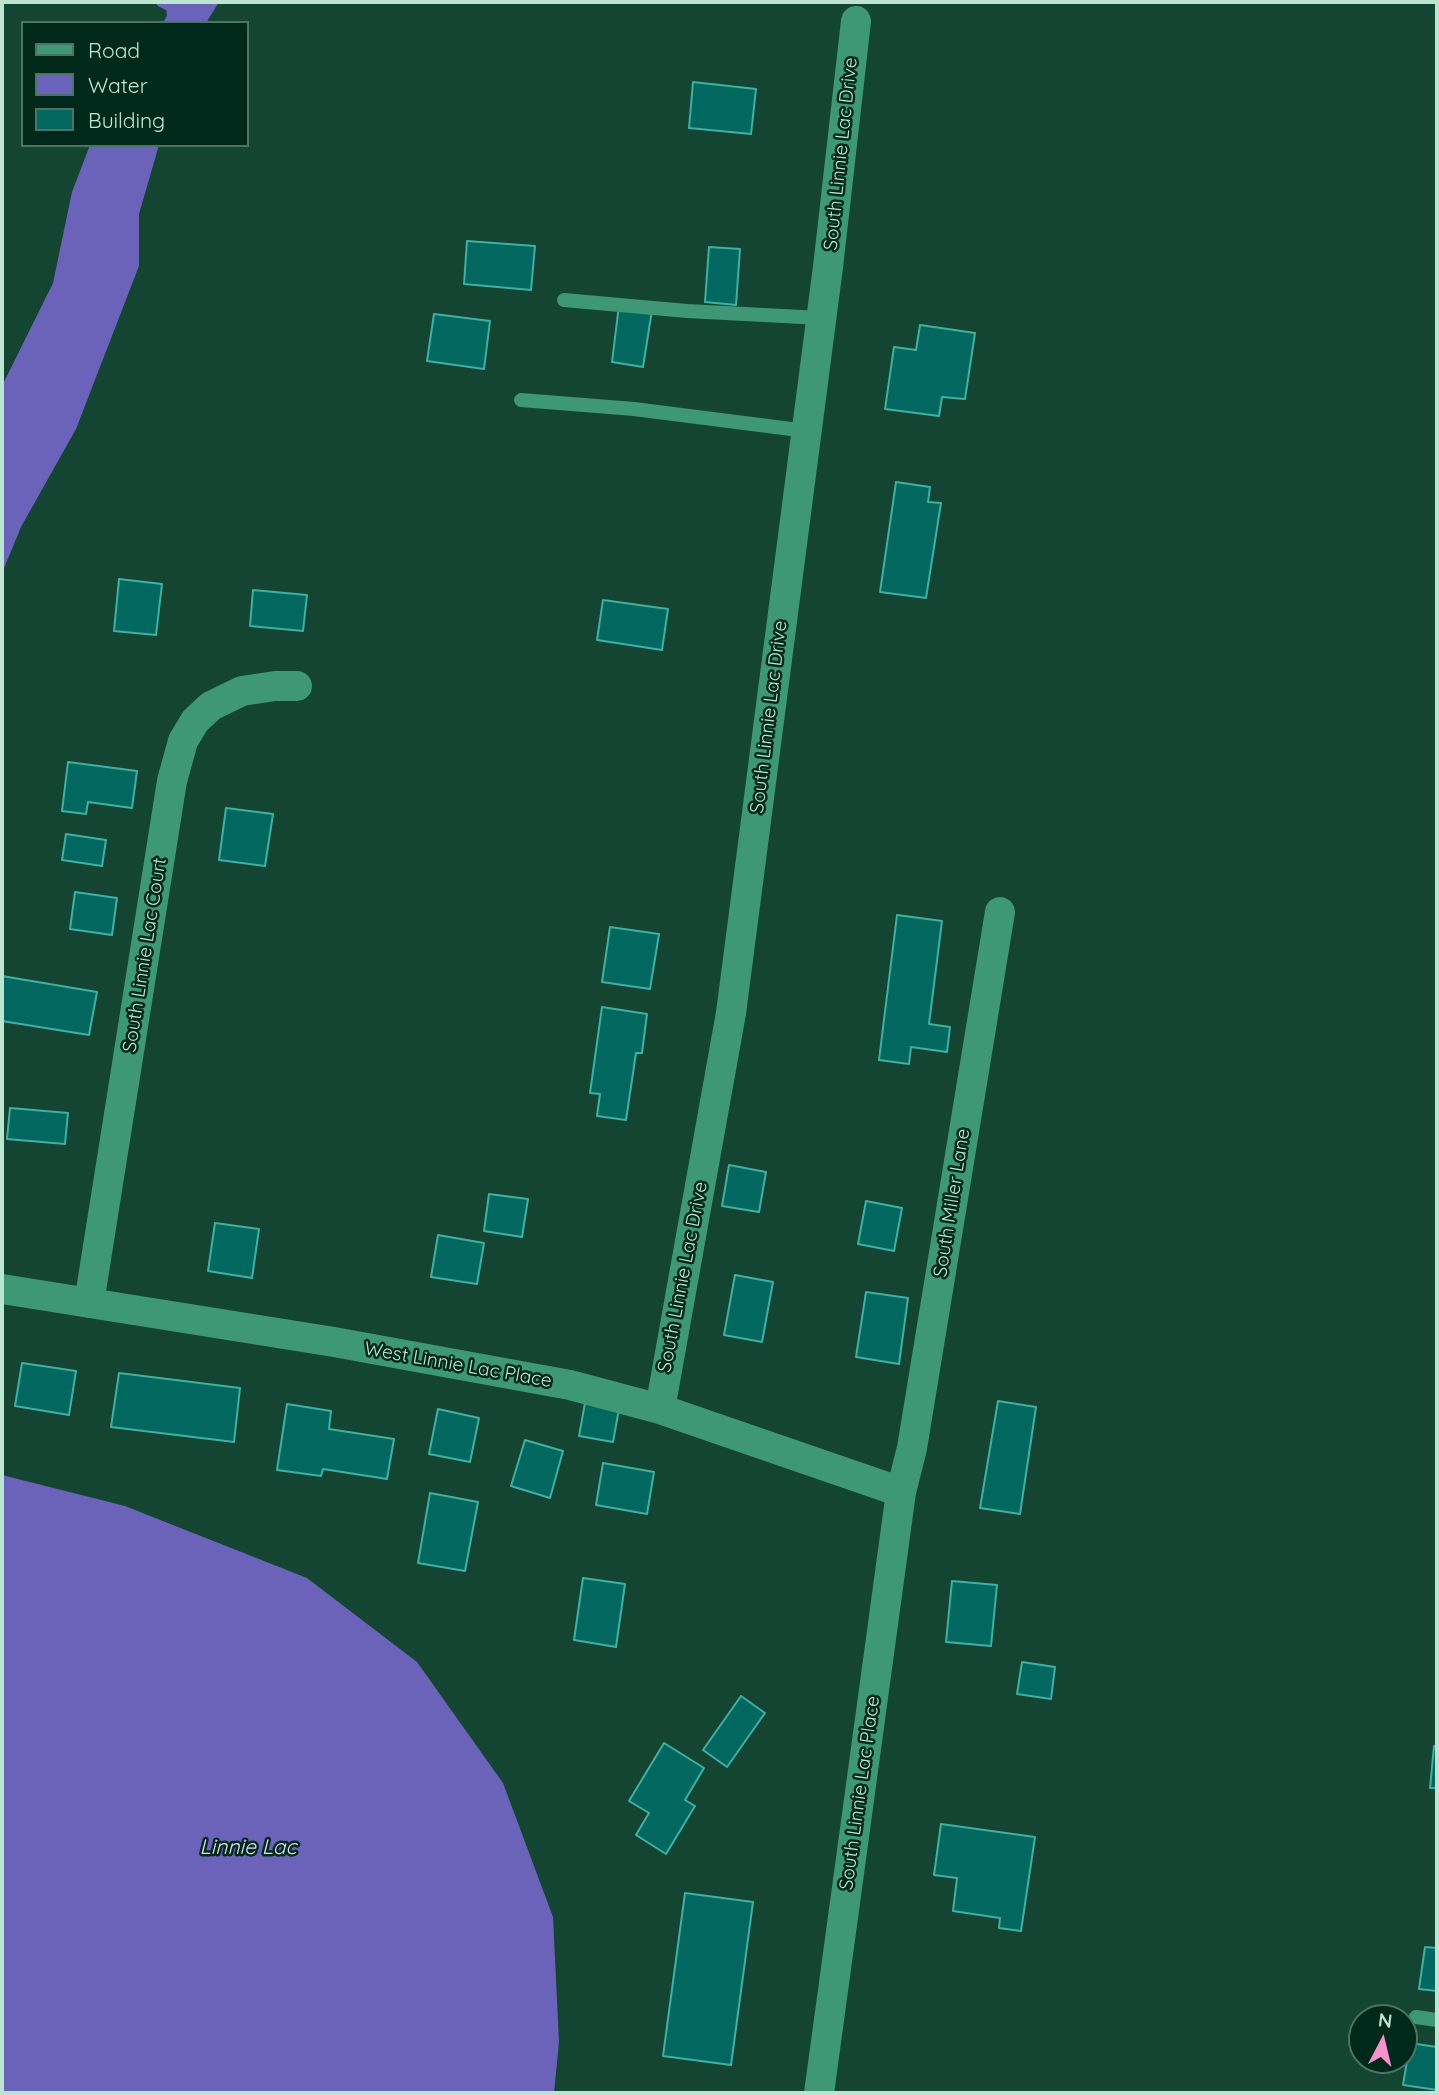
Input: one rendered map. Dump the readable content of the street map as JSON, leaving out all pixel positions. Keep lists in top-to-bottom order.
{
  "streets": {
    "street": [
      "South Linnie Lac Drive",
      "South Linnie Lac Court",
      "South Miller Lane",
      "West Linnie Lac Place",
      "South Linnie Lac Place"
    ]
  },
  "crossings": [
    ["South Linnie Lac Drive", "West Linnie Lac Place"],
    ["South Linnie Lac Court", "West Linnie Lac Place"],
    ["South Miller Lane", "West Linnie Lac Place"],
    ["South Miller Lane", "South Linnie Lac Place"],
    ["West Linnie Lac Place", "South Linnie Lac Place"]
  ],
  "water": ["Linnie Lac"],
  "legend": ["Road", "Water", "Building"],
  "north": "top"
}
